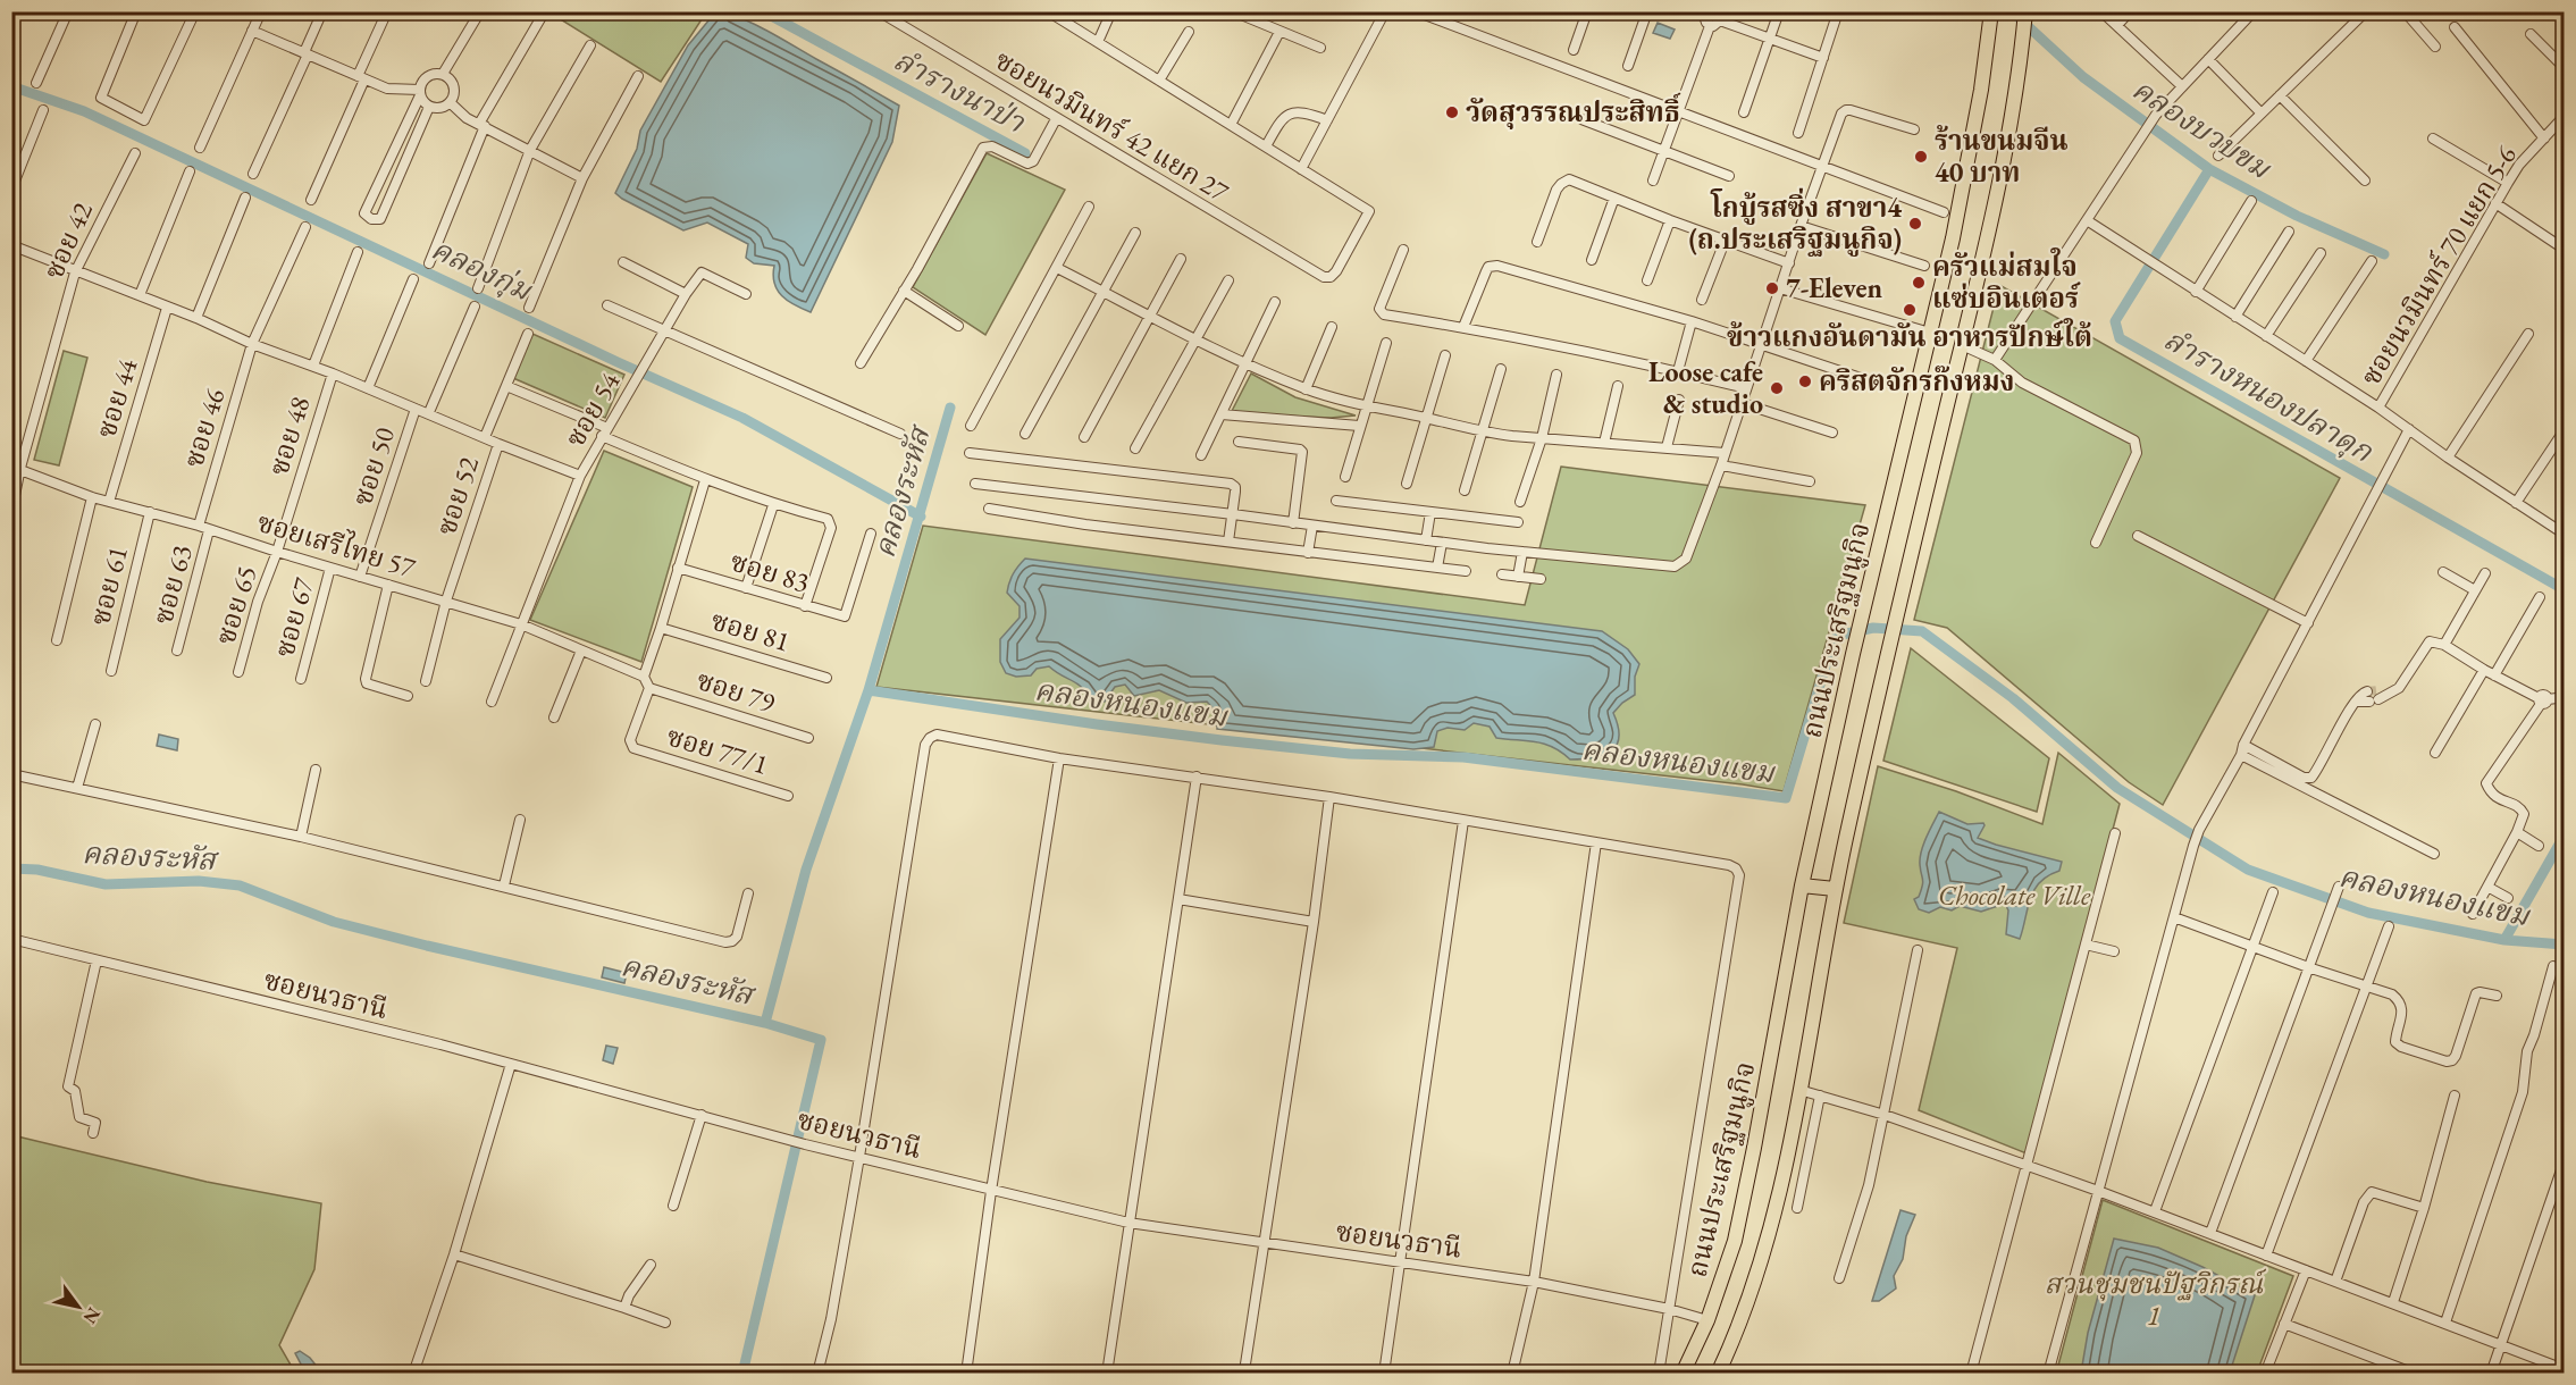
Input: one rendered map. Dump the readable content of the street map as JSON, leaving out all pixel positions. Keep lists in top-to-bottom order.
{
  "streets": {
    "main road": ["ถนนประเสริฐมนูกิจ"],
    "street": [
      "ซอยนวมินทร์ 42 แยก 27",
      "ซอย 42",
      "ซอยนวมินทร์ 70 แยก 5-6",
      "ซอย 44",
      "ซอย 54",
      "ซอย 46",
      "ซอย 48",
      "ซอย 50",
      "ซอย 52",
      "ซอยเสรีไทย 57",
      "ซอย 83",
      "ซอย 63",
      "ซอย 61",
      "ซอย 65",
      "ซอย 67",
      "ซอย 81",
      "ซอย 79",
      "ซอย 77/1",
      "ซอยนวธานี"
    ]
  },
  "crossings": [
    ["ซอย 42", "ซอยเสรีไทย 57"],
    ["ซอย 44", "ซอยเสรีไทย 57"],
    ["ซอย 54", "ซอยเสรีไทย 57"],
    ["ซอย 46", "ซอยเสรีไทย 57"],
    ["ซอย 48", "ซอยเสรีไทย 57"],
    ["ซอย 48", "ซอย 65"],
    ["ซอย 50", "ซอยเสรีไทย 57"],
    ["ซอย 52", "ซอยเสรีไทย 57"],
    ["ซอยเสรีไทย 57", "ซอย 63"],
    ["ซอยเสรีไทย 57", "ซอย 61"],
    ["ซอยเสรีไทย 57", "ซอย 65"],
    ["ซอยเสรีไทย 57", "ซอย 67"],
    ["ถนนประเสริฐมนูกิจ", "ซอยนวธานี"],
    ["ซอย 79", "ซอย 77/1"]
  ],
  "water": [
    "ลำรางนาป่า",
    "คลองบวบขม",
    "คลองกุ่ม",
    "ลำรางหนองปลาดุก",
    "คลองระหัส",
    "คลองหนองแขม"
  ],
  "parks": ["Chocolate Ville", "สวนชุมชนปัฐวิกรณ์ 1"],
  "places": [
    "วัดสุวรรณประสิทธิ์",
    "ร้านขนมจีน 40 บาท",
    "โกบู้รสซิ่ง สาขา4 (ถ.ประเสริฐมนูกิจ)",
    "ครัวแม่สมใจ แซ่บอินเตอร์",
    "7-Eleven",
    "ข้าวแกงอันดามัน อาหารปักษ์ใต้",
    "คริสตจักรก๊งหมง",
    "Loose cafe & studio"
  ],
  "north": "bottom right"
}
